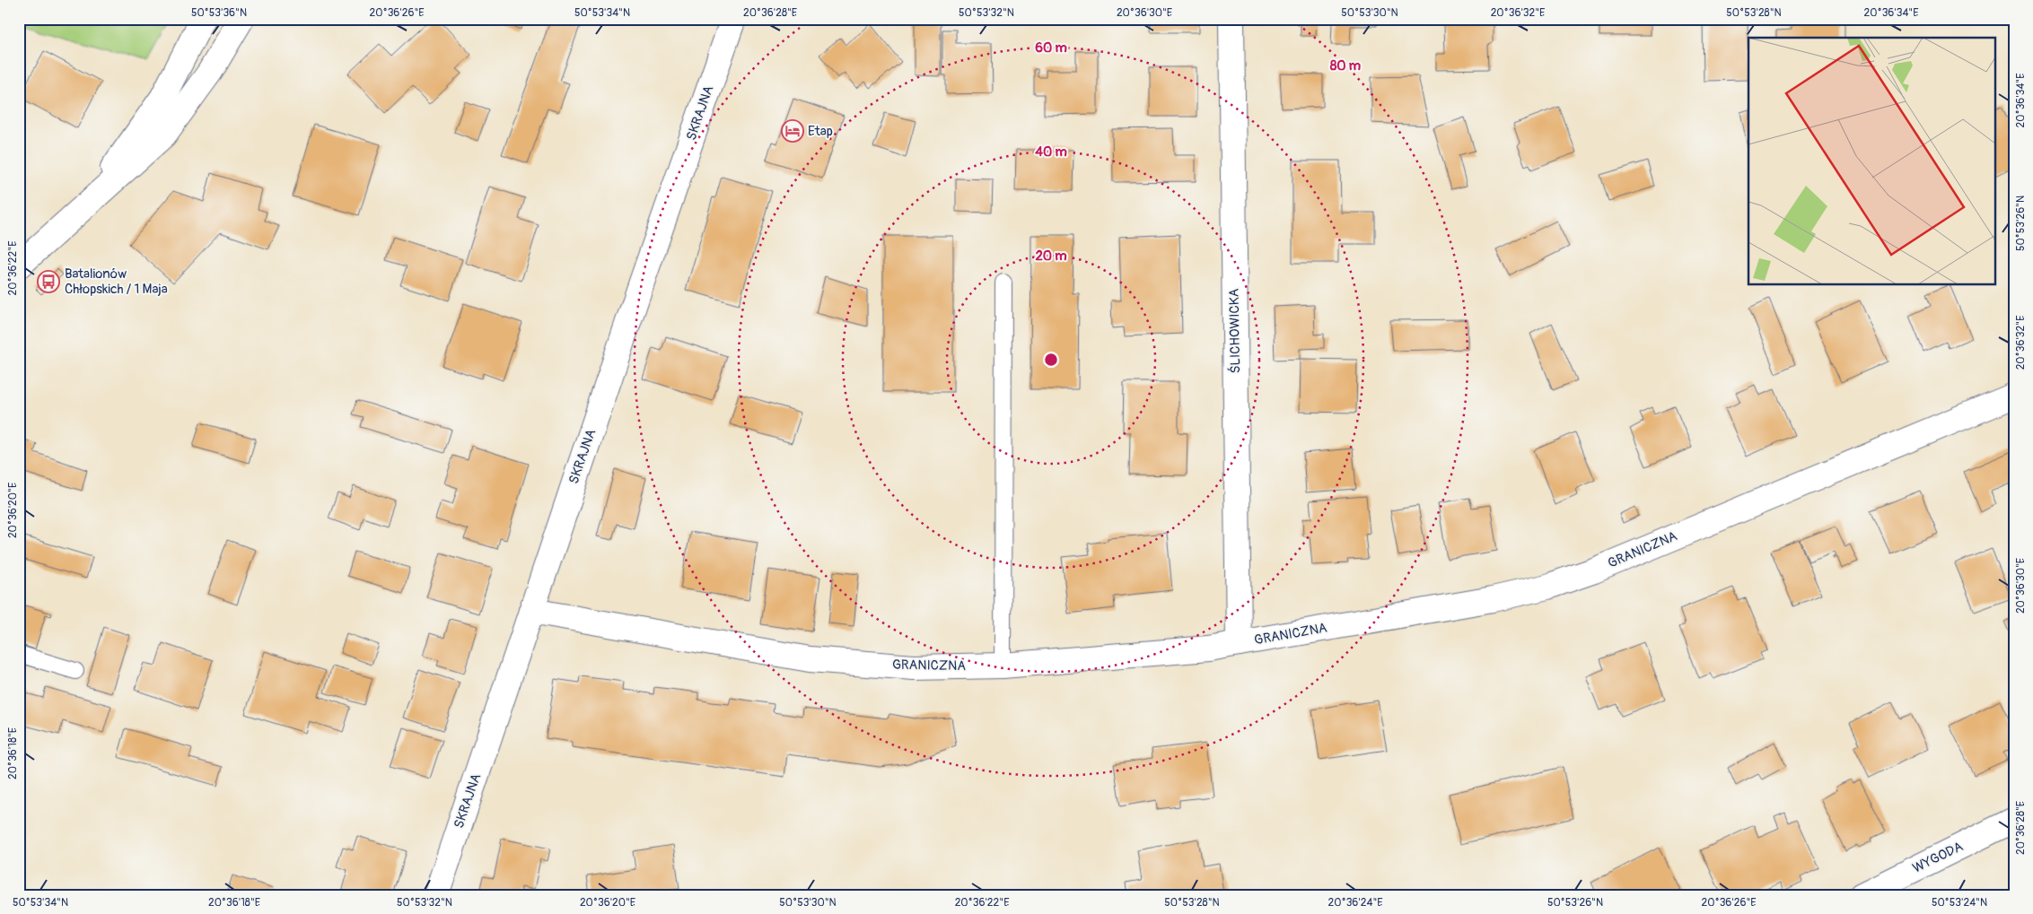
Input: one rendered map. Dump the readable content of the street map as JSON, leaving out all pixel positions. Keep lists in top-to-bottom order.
{
  "streets": {
    "street": [
      "SKRAJNA",
      "ŚLICHOWICKA",
      "GRANICZNA",
      "WYGODA"
    ]
  },
  "crossings": [
    ["SKRAJNA", "GRANICZNA"],
    ["ŚLICHOWICKA", "GRANICZNA"]
  ],
  "places": {
    "hotel": ["Etap"],
    "bus stop": ["Batalionów Chłopskich / 1 Maja"]
  },
  "coordinates": [
    "50°53'36\"N",
    "20°36'26\"E",
    "50°53'34\"N",
    "20°36'28\"E",
    "50°53'32\"N",
    "20°36'30\"E",
    "50°53'30\"N",
    "20°36'32\"E",
    "50°53'28\"N",
    "20°36'34\"E",
    "50°53'26\"N",
    "20°36'22\"E",
    "20°36'20\"E",
    "20°36'18\"E",
    "20°36'24\"E",
    "50°53'24\"N"
  ],
  "rings": [
    "60 m",
    "80 m",
    "40 m",
    "20 m"
  ]
}
